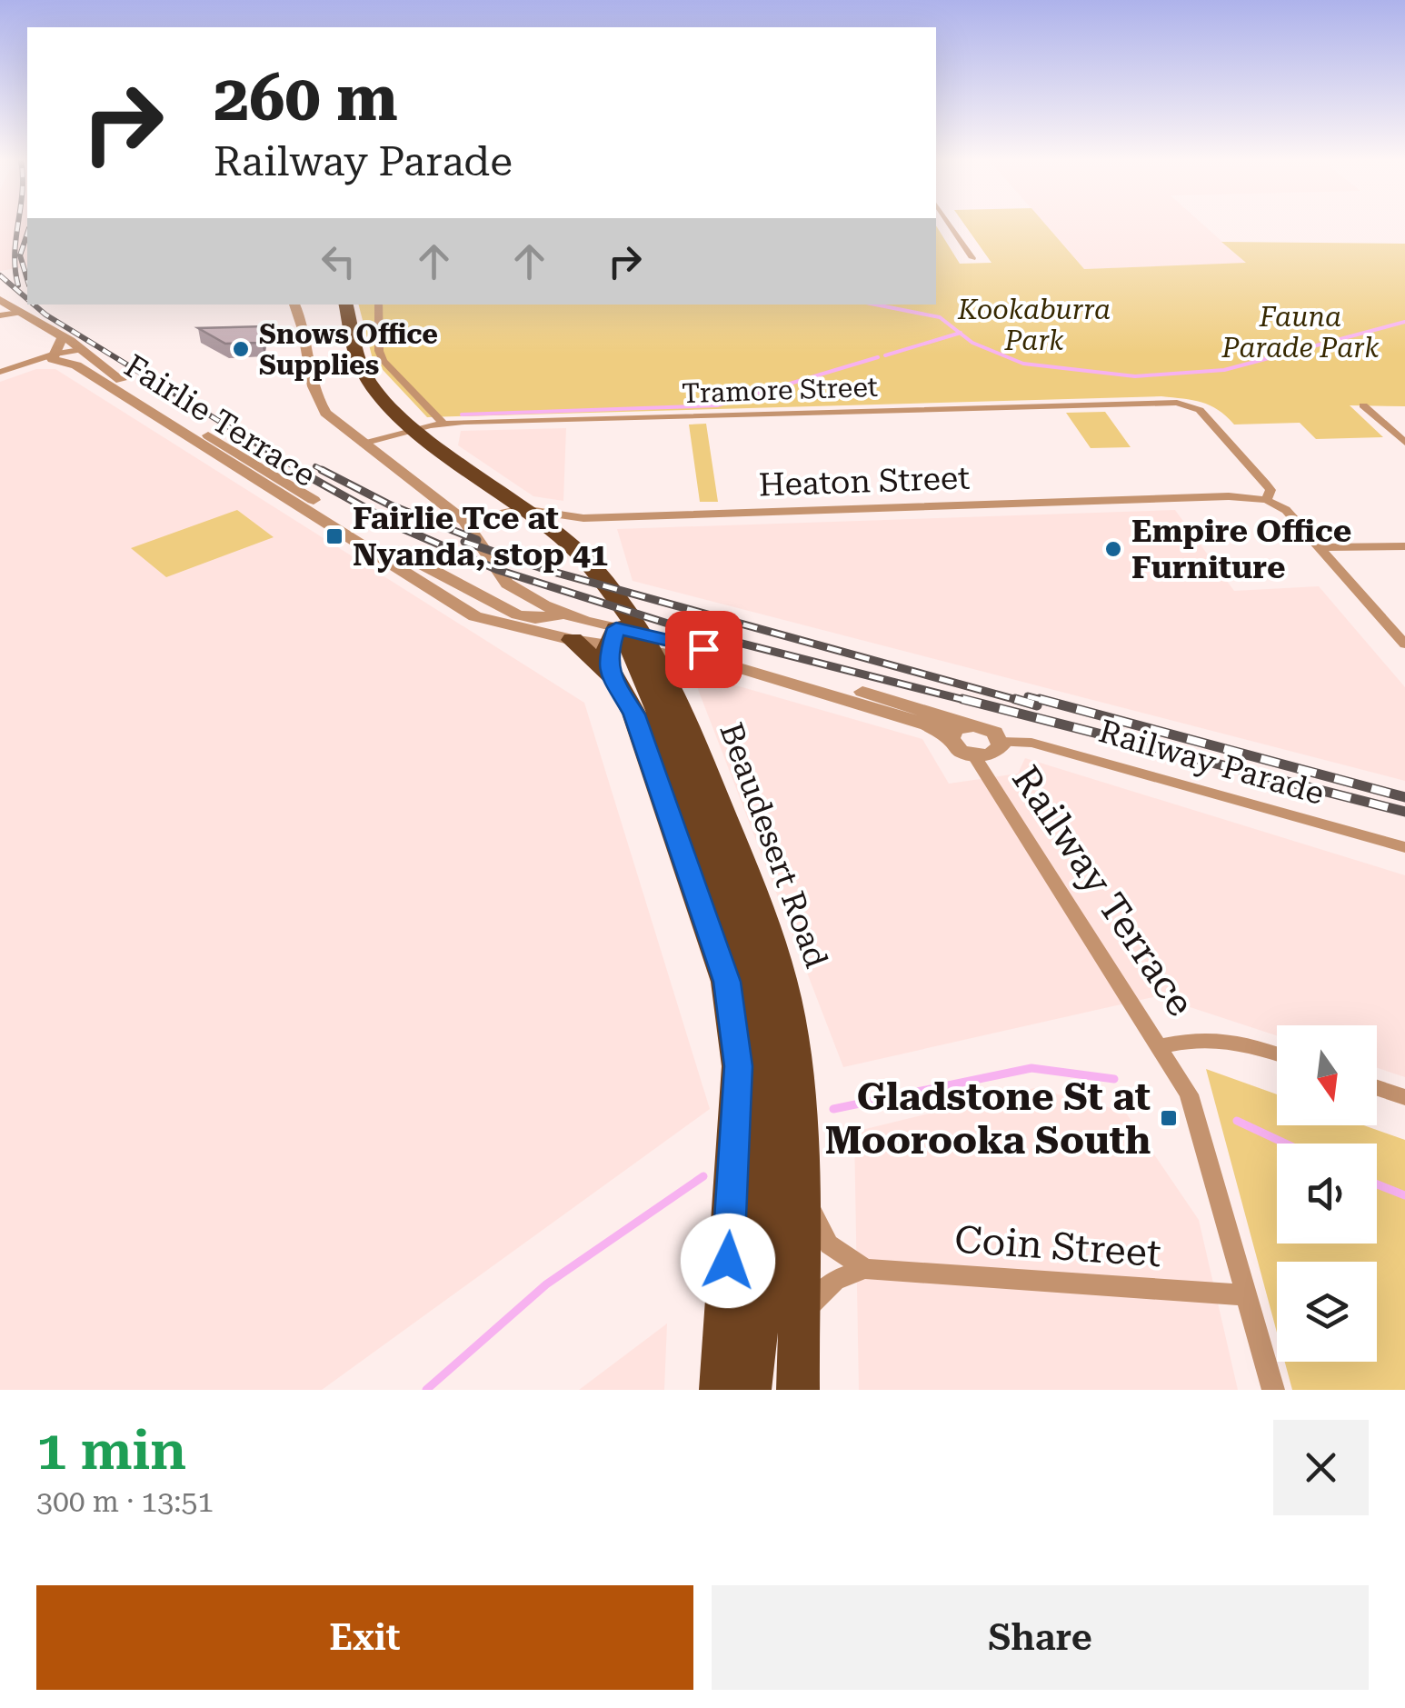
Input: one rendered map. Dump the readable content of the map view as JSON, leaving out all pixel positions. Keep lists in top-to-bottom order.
{
  "streets": {
    "highway": ["Beaudesert Road"],
    "street": [
      "Tramore Street",
      "Fairlie Terrace",
      "Heaton Street",
      "Railway Parade",
      "Railway Terrace",
      "Coin Street"
    ]
  },
  "crossings": [
    ["Tramore Street", "Heaton Street"]
  ],
  "parks": ["Kookaburra Park", "Fauna Parade Park"],
  "places": {
    "other": ["Snows Office Supplies", "Empire Office Furniture"],
    "transit": ["Fairlie Tce at Nyanda, stop 41", "Gladstone St at Moorooka South"]
  },
  "north": "bottom",
  "page": {
    "turn": ["260 m", "Railway Parade"],
    "heading": ["1 min", "300 m · 13:51"],
    "buttons": ["Exit", "Share"]
  }
}
